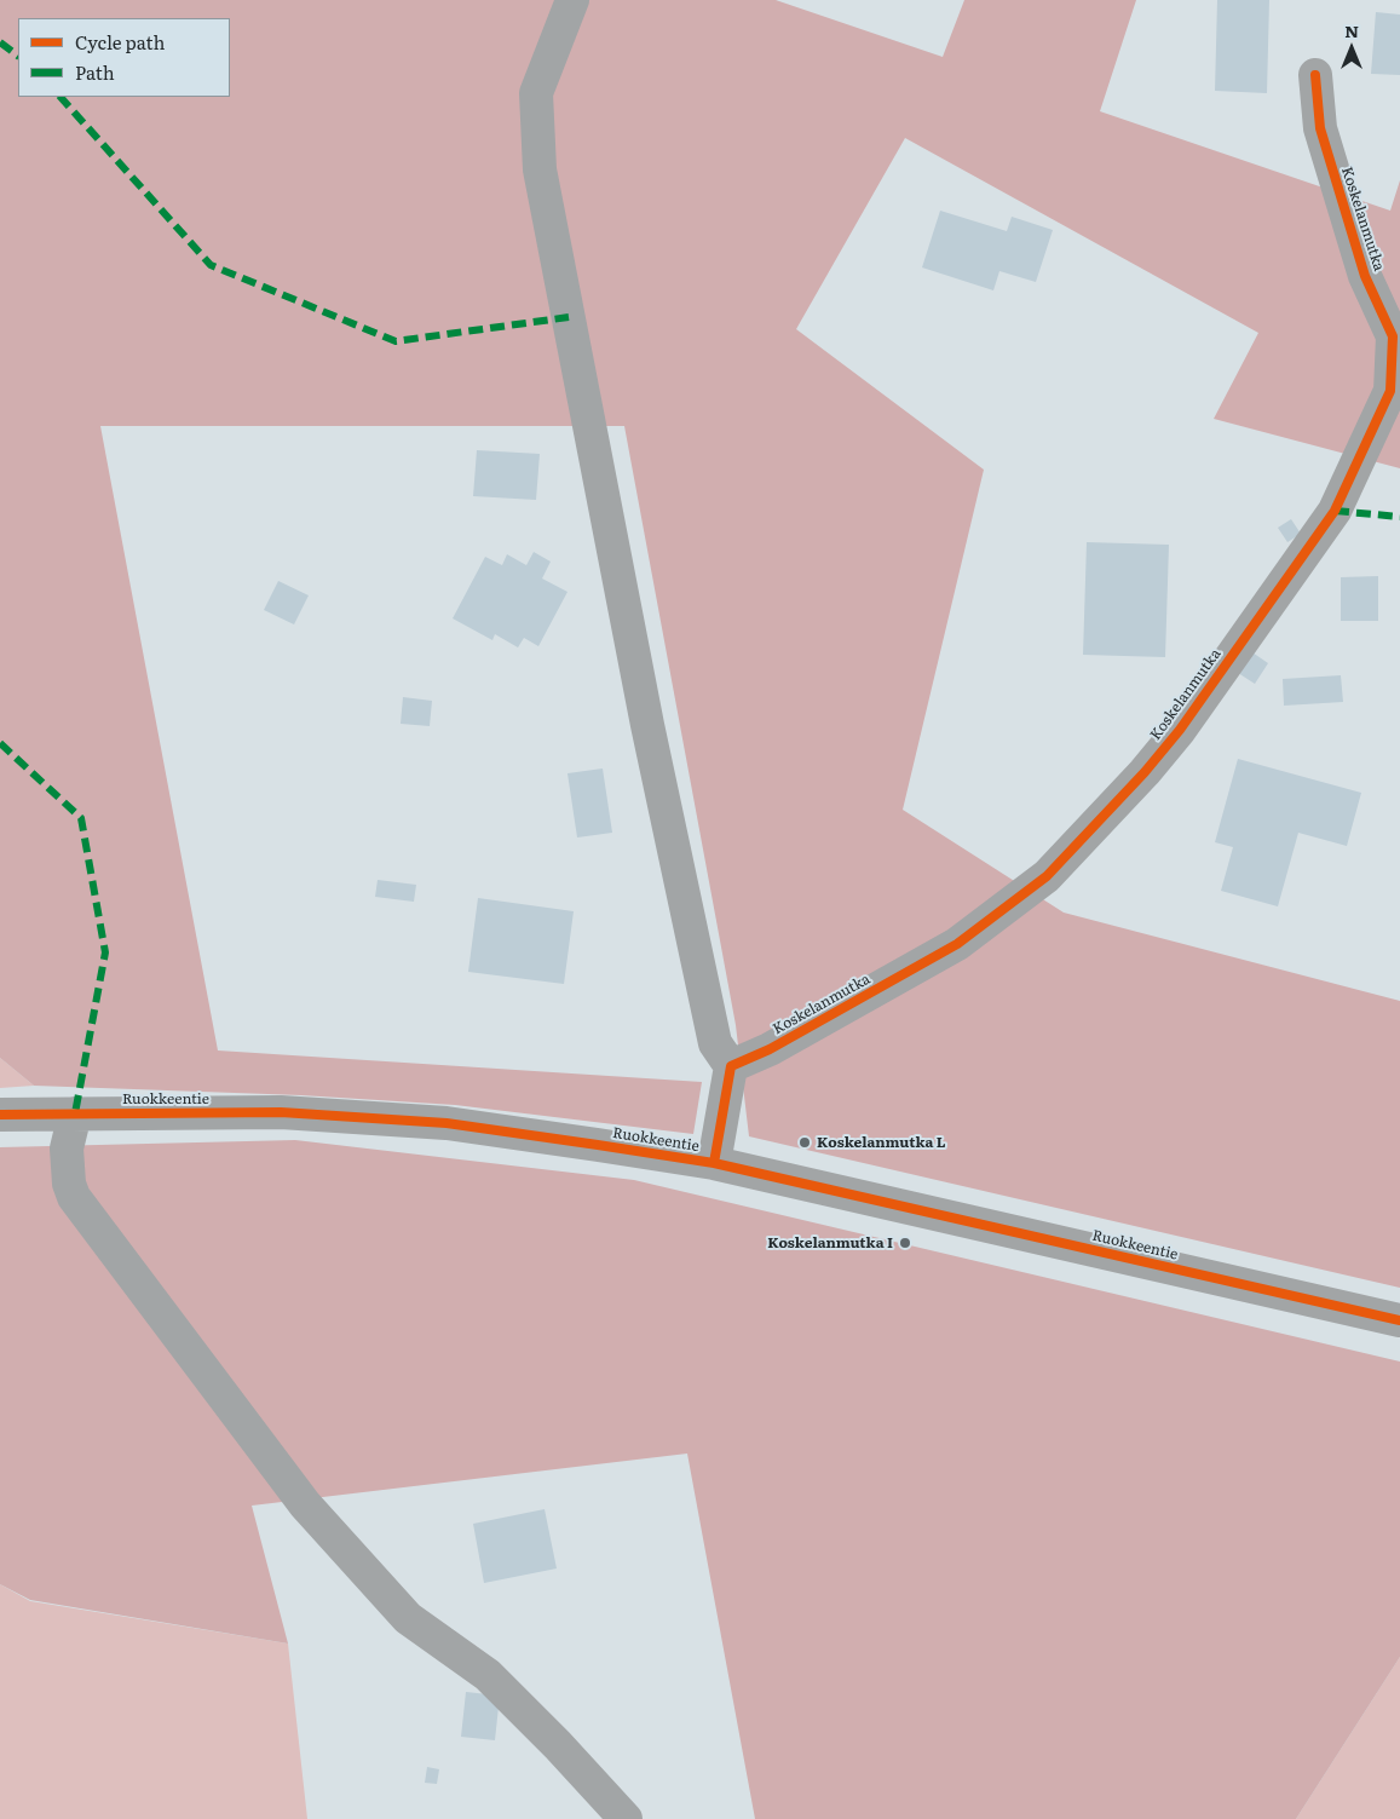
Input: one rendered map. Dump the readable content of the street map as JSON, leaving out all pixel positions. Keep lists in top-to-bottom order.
{
  "streets": {
    "street": ["Koskelanmutka", "Ruokkeentie"]
  },
  "places": ["Koskelanmutka L", "Koskelanmutka I"],
  "legend": ["Cycle path", "Path"],
  "north": "top"
}
